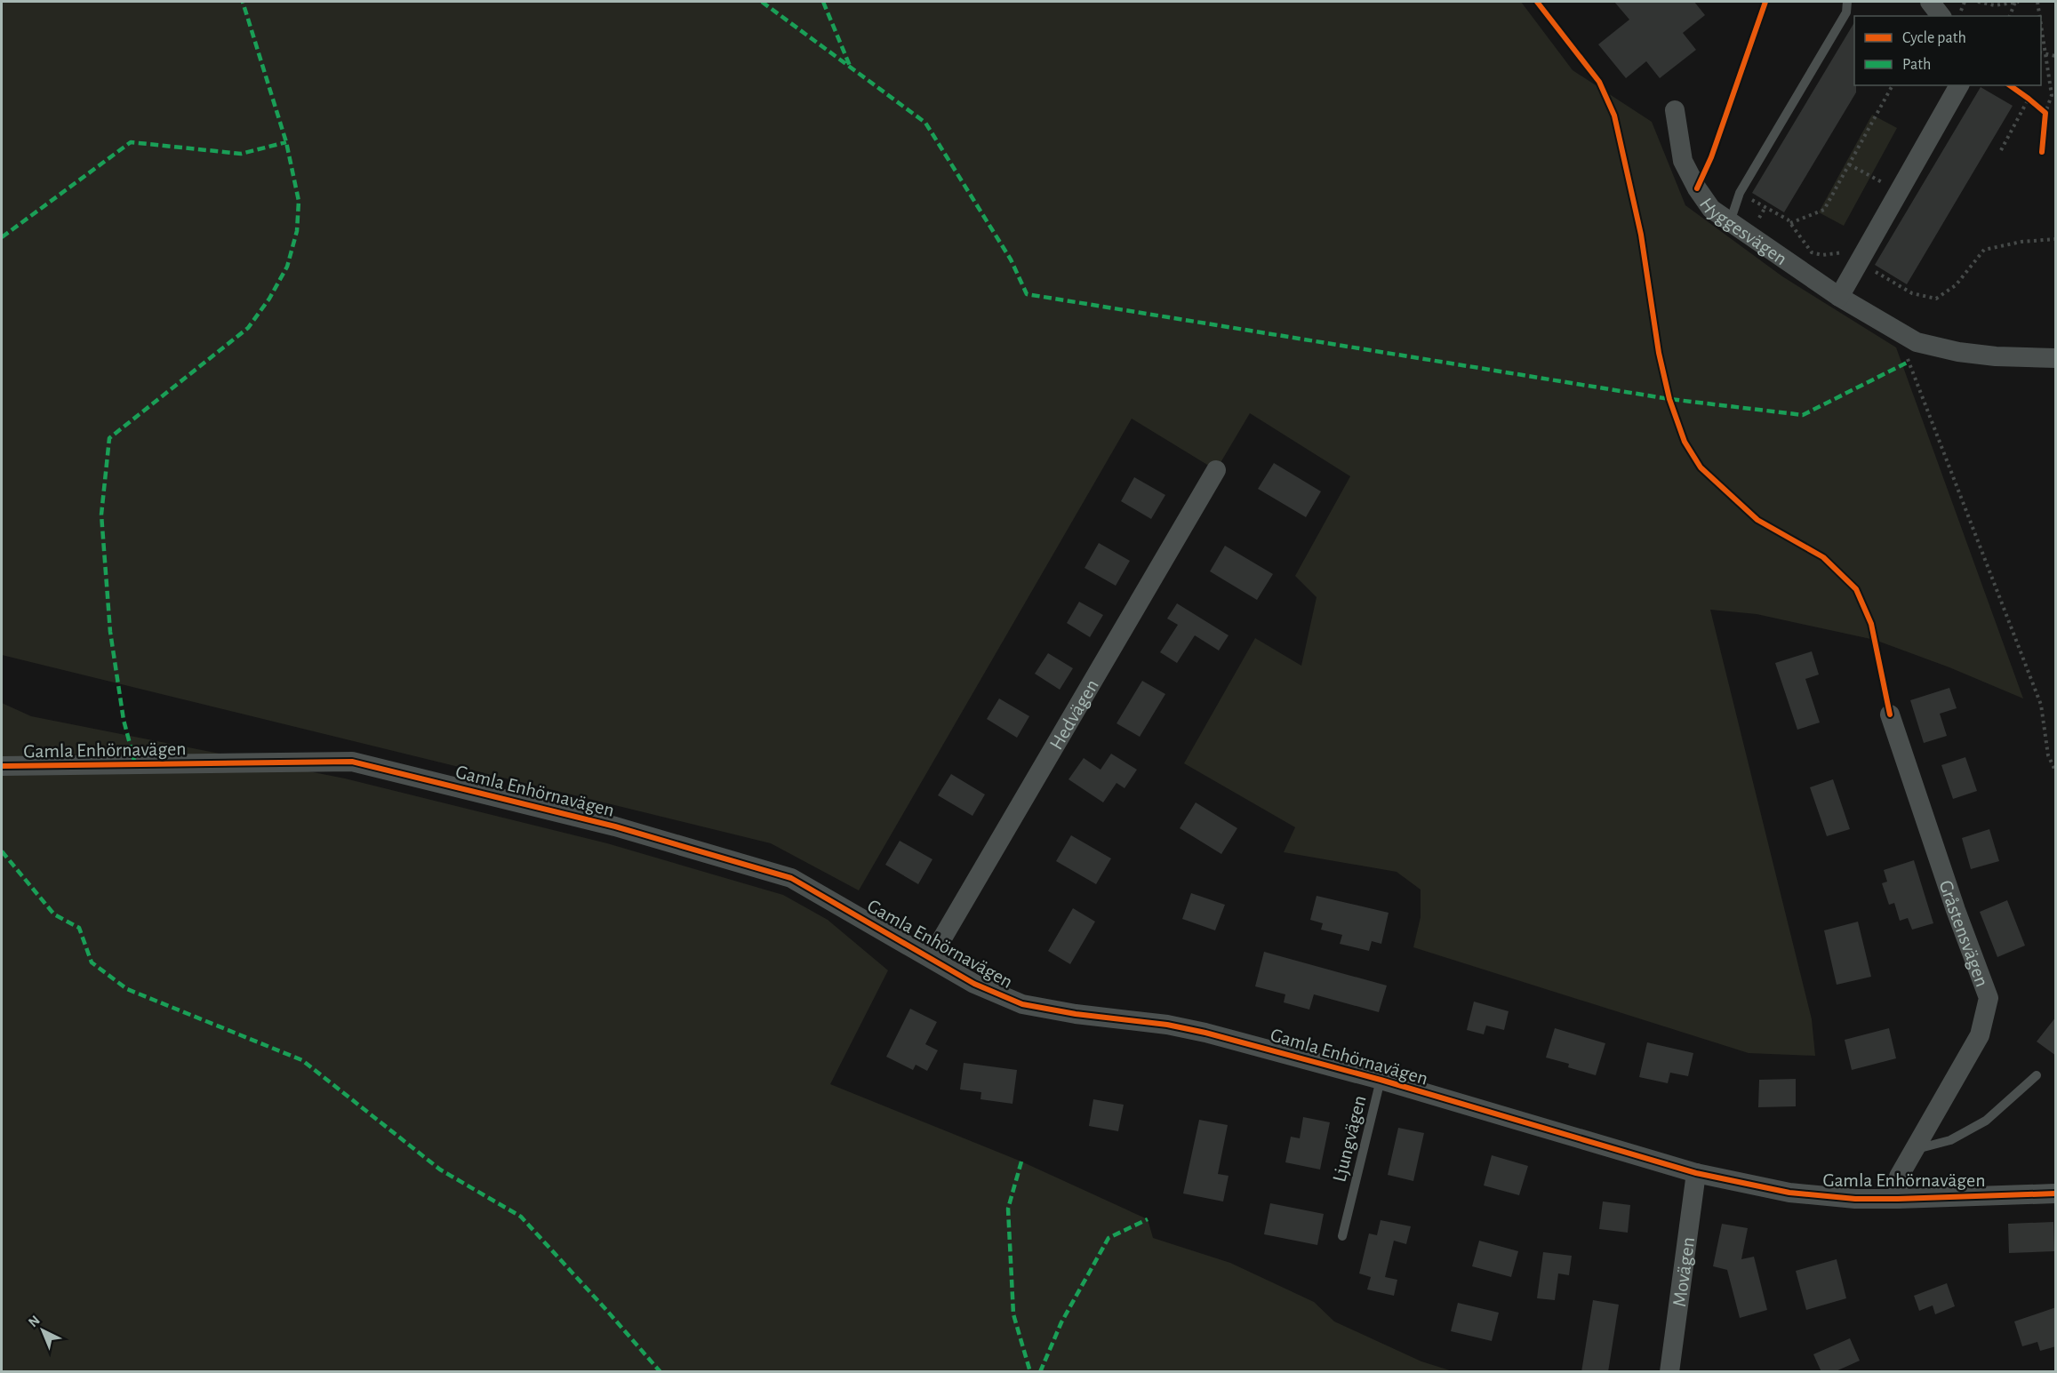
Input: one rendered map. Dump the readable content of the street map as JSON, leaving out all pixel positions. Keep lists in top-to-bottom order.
{
  "streets": {
    "street": [
      "Hyggesvägen",
      "Hedvägen",
      "Gamla Enhörnavägen",
      "Gråstensvägen",
      "Movägen"
    ],
    "lane": ["Ljungvägen"]
  },
  "crossings": [
    ["Hedvägen", "Gamla Enhörnavägen"],
    ["Gamla Enhörnavägen", "Gråstensvägen"],
    ["Gamla Enhörnavägen", "Ljungvägen"],
    ["Gamla Enhörnavägen", "Movägen"]
  ],
  "legend": ["Cycle path", "Path"],
  "north": "top left"
}
